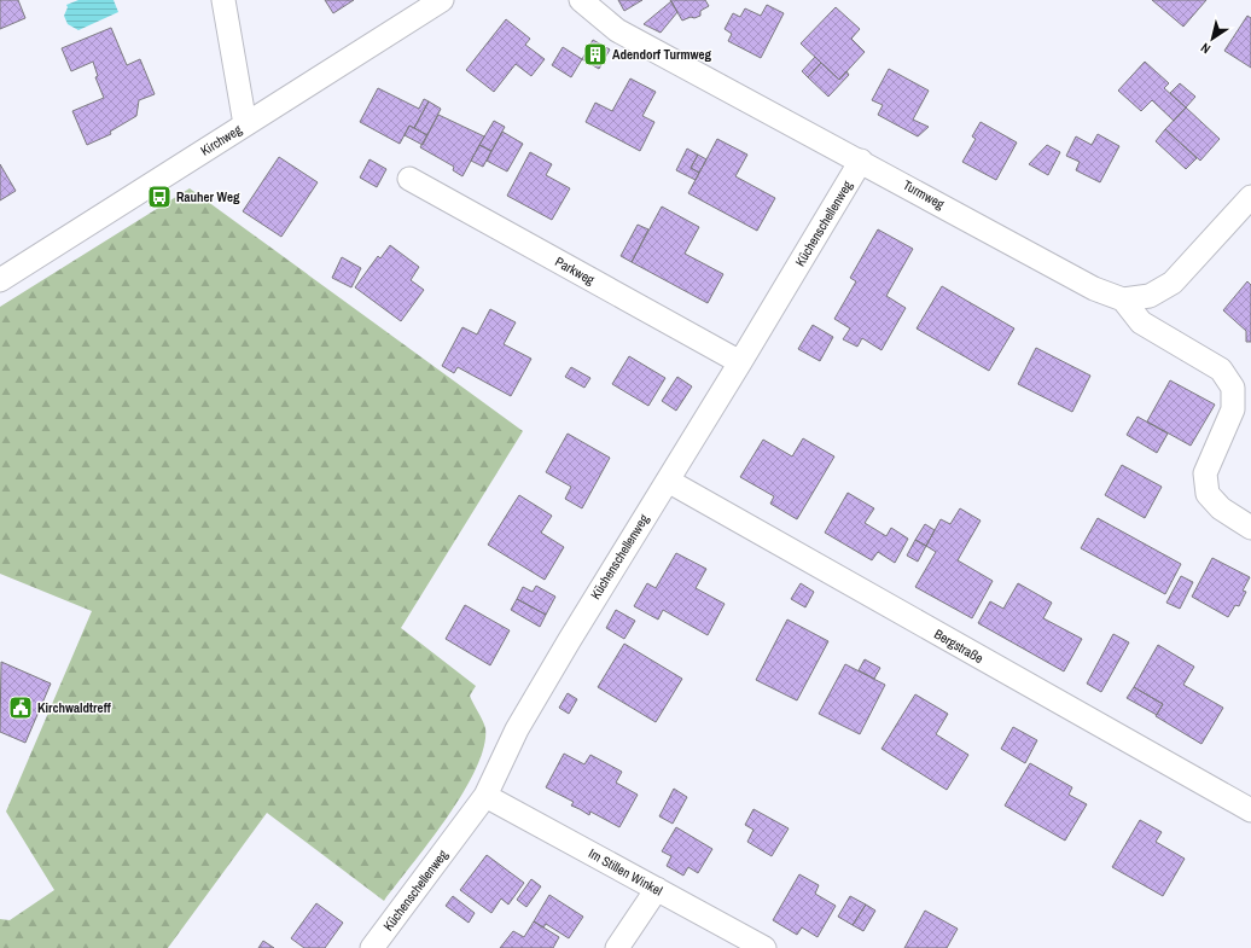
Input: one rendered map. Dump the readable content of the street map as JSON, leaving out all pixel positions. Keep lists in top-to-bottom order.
{
  "streets": {
    "street": [
      "Kirchweg",
      "Turmweg",
      "Küchenschellenweg",
      "Parkweg",
      "Bergstraße",
      "Im Stillen Winkel"
    ]
  },
  "crossings": [
    ["Turmweg", "Küchenschellenweg"],
    ["Küchenschellenweg", "Parkweg"],
    ["Küchenschellenweg", "Bergstraße"],
    ["Küchenschellenweg", "Im Stillen Winkel"]
  ],
  "places": {
    "building": ["Adendorf Turmweg"],
    "bus stop": ["Rauher Weg"],
    "public building": ["Kirchwaldtreff"]
  },
  "north": "bottom left"
}
